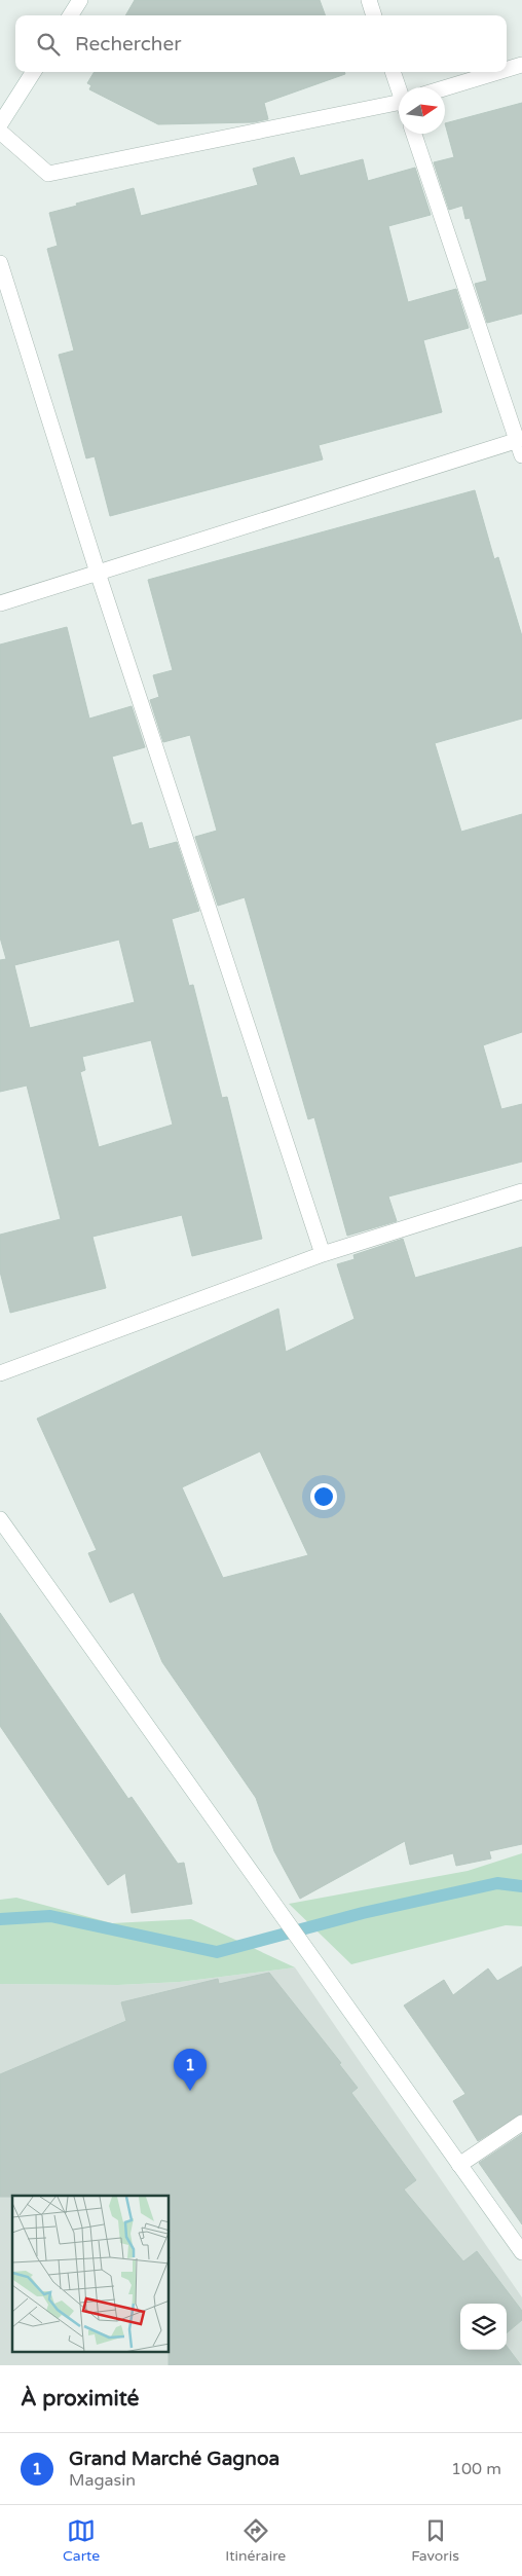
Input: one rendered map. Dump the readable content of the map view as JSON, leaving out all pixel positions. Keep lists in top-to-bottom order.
{
  "north": "right",
  "page": {
    "search": "Rechercher",
    "pins": "1",
    "heading": "À proximité",
    "list": [
      {
        "mark": "1",
        "name": "Grand Marché Gagnoa",
        "note": "Magasin",
        "value": "100 m"
      }
    ],
    "nav": ["Carte", "Itinéraire", "Favoris"]
  }
}
